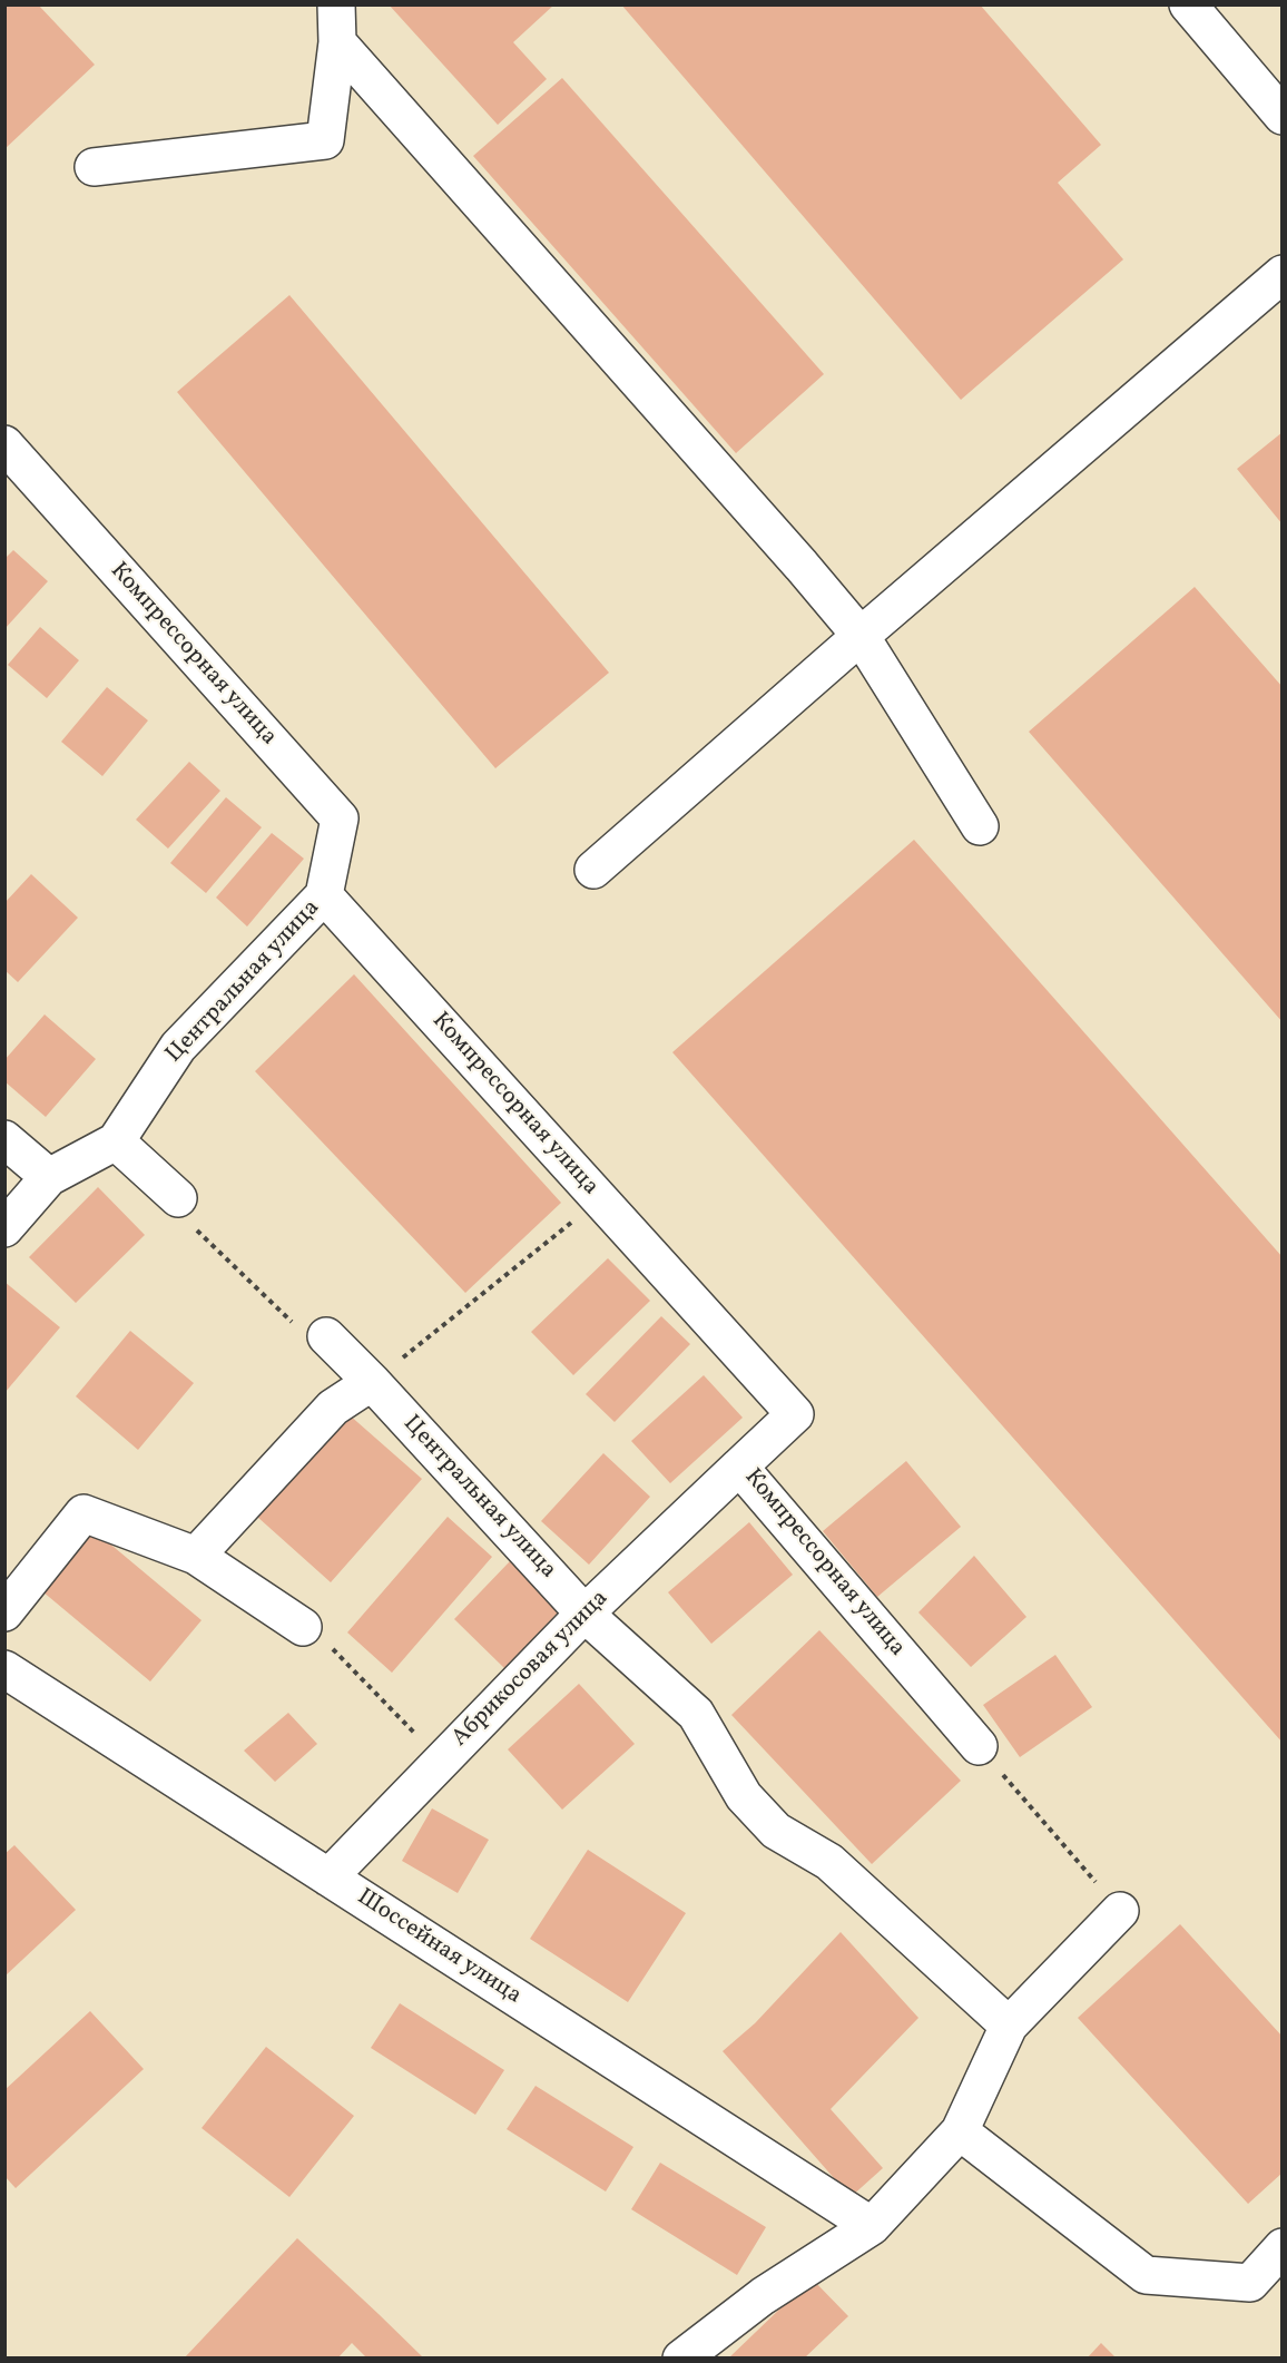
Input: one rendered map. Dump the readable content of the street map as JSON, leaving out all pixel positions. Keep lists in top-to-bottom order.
{
  "streets": {
    "street": [
      "Компрессорная улица",
      "Центральная улица",
      "Абрикосовая улица",
      "Шоссейная улица"
    ]
  },
  "crossings": [
    ["Компрессорная улица", "Центральная улица"],
    ["Компрессорная улица", "Абрикосовая улица"],
    ["Центральная улица", "Абрикосовая улица"],
    ["Абрикосовая улица", "Шоссейная улица"]
  ]
}
